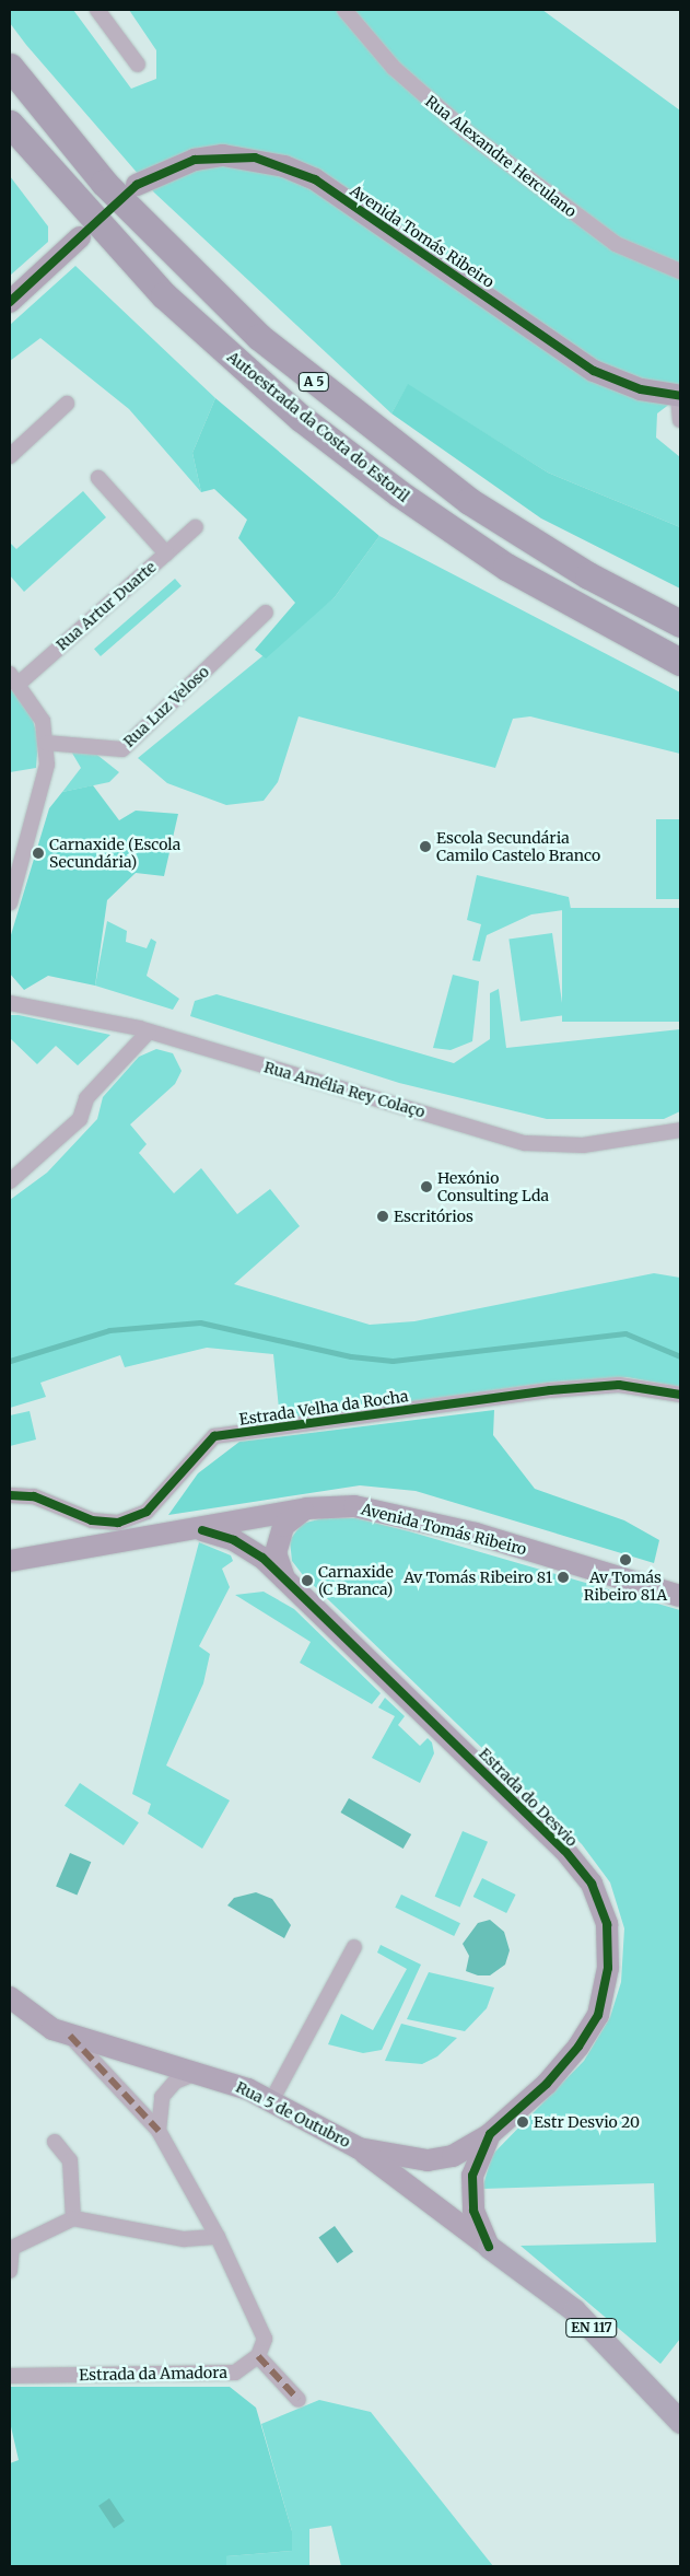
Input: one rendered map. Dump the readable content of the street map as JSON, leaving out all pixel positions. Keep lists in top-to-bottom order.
{
  "streets": {
    "highway": ["A 5", "Autoestrada da Costa do Estoril"],
    "main road": ["EN 117"],
    "street": [
      "Rua Alexandre Herculano",
      "Avenida Tomás Ribeiro",
      "Rua Artur Duarte",
      "Rua Luz Veloso",
      "Rua Amélia Rey Colaço",
      "Estrada Velha da Rocha",
      "Estrada do Desvio",
      "Rua 5 de Outubro",
      "Estrada da Amadora"
    ]
  },
  "crossings": [
    ["Avenida Tomás Ribeiro", "Estrada do Desvio"],
    ["Estrada do Desvio", "Rua 5 de Outubro"],
    ["Estrada do Desvio", "EN 117"]
  ],
  "places": [
    "Escola Secundária Camilo Castelo Branco",
    "Carnaxide (Escola Secundária)",
    "Hexónio Consulting Lda",
    "Escritórios",
    "Av Tomás Ribeiro 81A",
    "Av Tomás Ribeiro 81",
    "Carnaxide (C Branca)",
    "Estr Desvio 20"
  ]
}
